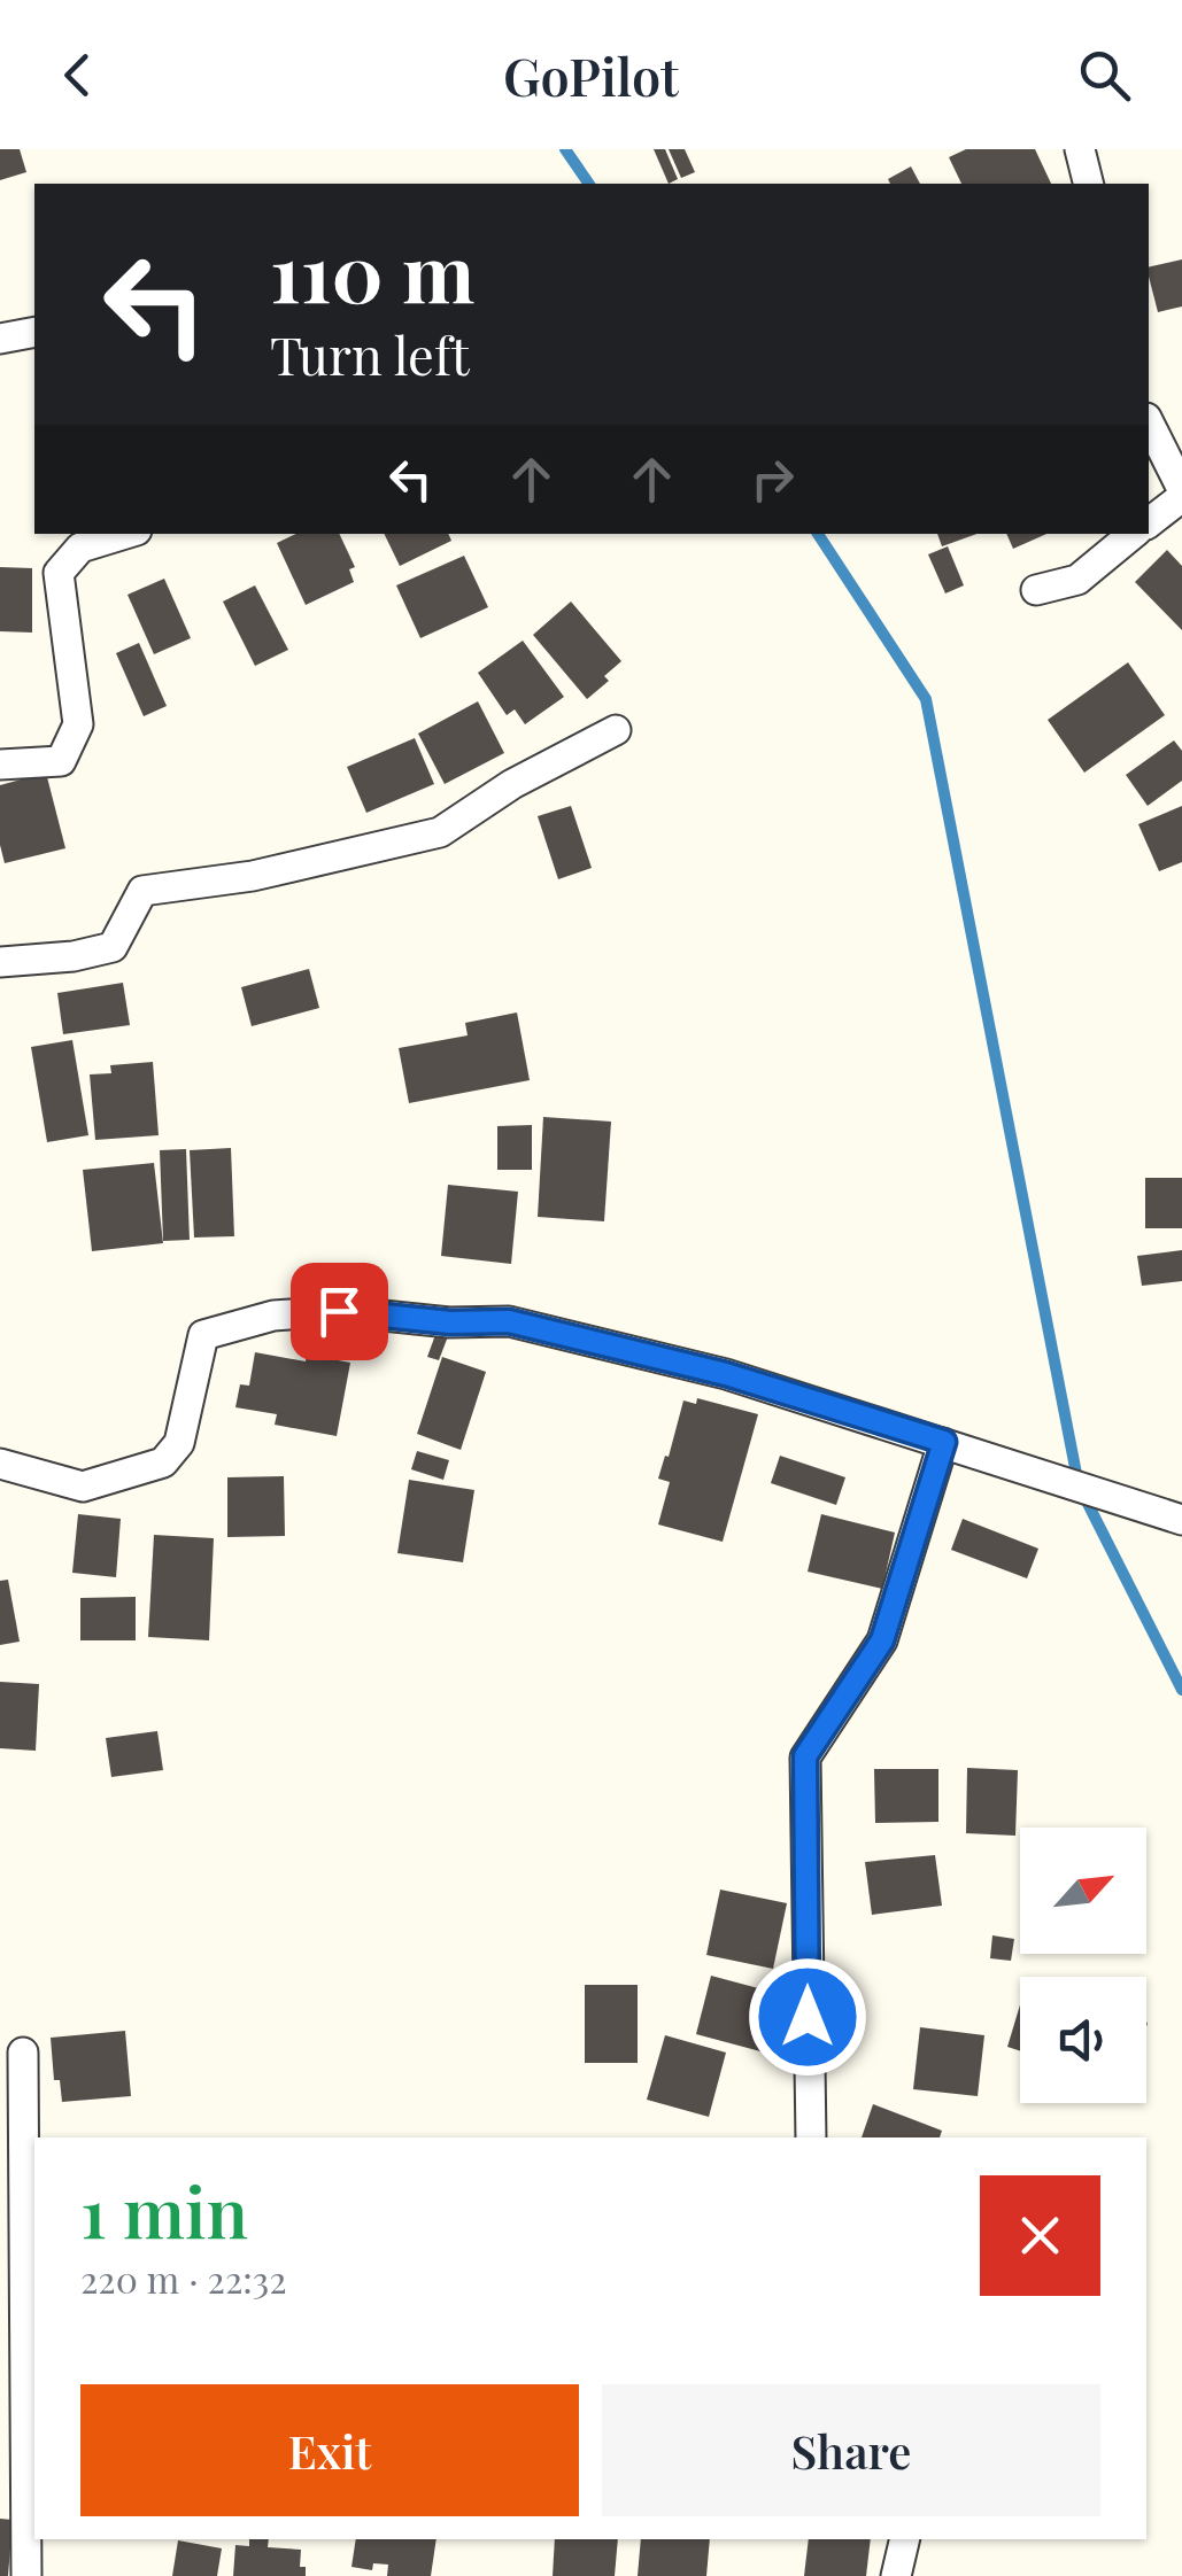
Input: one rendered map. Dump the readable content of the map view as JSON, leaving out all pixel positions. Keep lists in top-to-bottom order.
{
  "north": "top right",
  "page": {
    "header": "GoPilot",
    "turn": ["110 m", "Turn left"],
    "heading": ["1 min", "220 m · 22:32"],
    "buttons": ["Exit", "Share"]
  }
}
